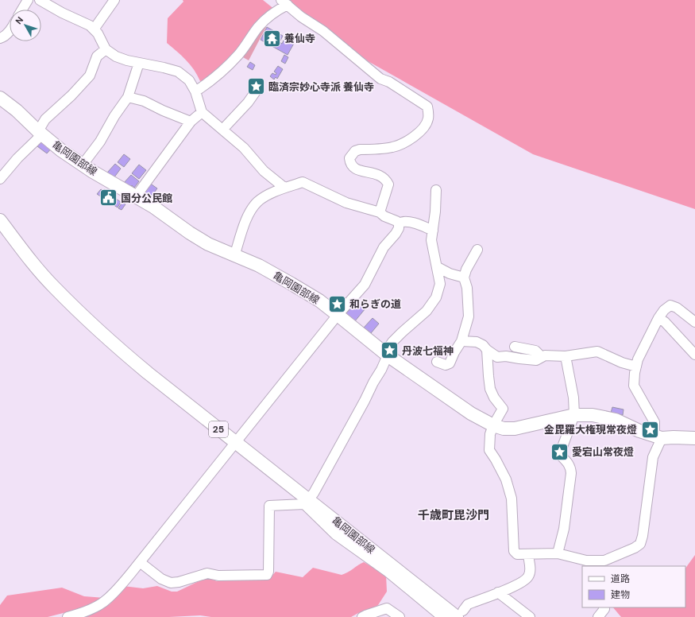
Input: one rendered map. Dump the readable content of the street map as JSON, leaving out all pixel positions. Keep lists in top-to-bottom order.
{
  "streets": {
    "main road": ["亀岡園部線", "25"]
  },
  "districts": ["千歳町毘沙門"],
  "places": {
    "temple": ["養仙寺"],
    "place": [
      "臨済宗妙心寺派 養仙寺",
      "和らぎの道",
      "丹波七福神",
      "金毘羅大権現常夜燈",
      "愛宕山常夜燈"
    ],
    "public building": ["国分公民館"]
  },
  "legend": ["道路", "建物"],
  "north": "top left"
}
